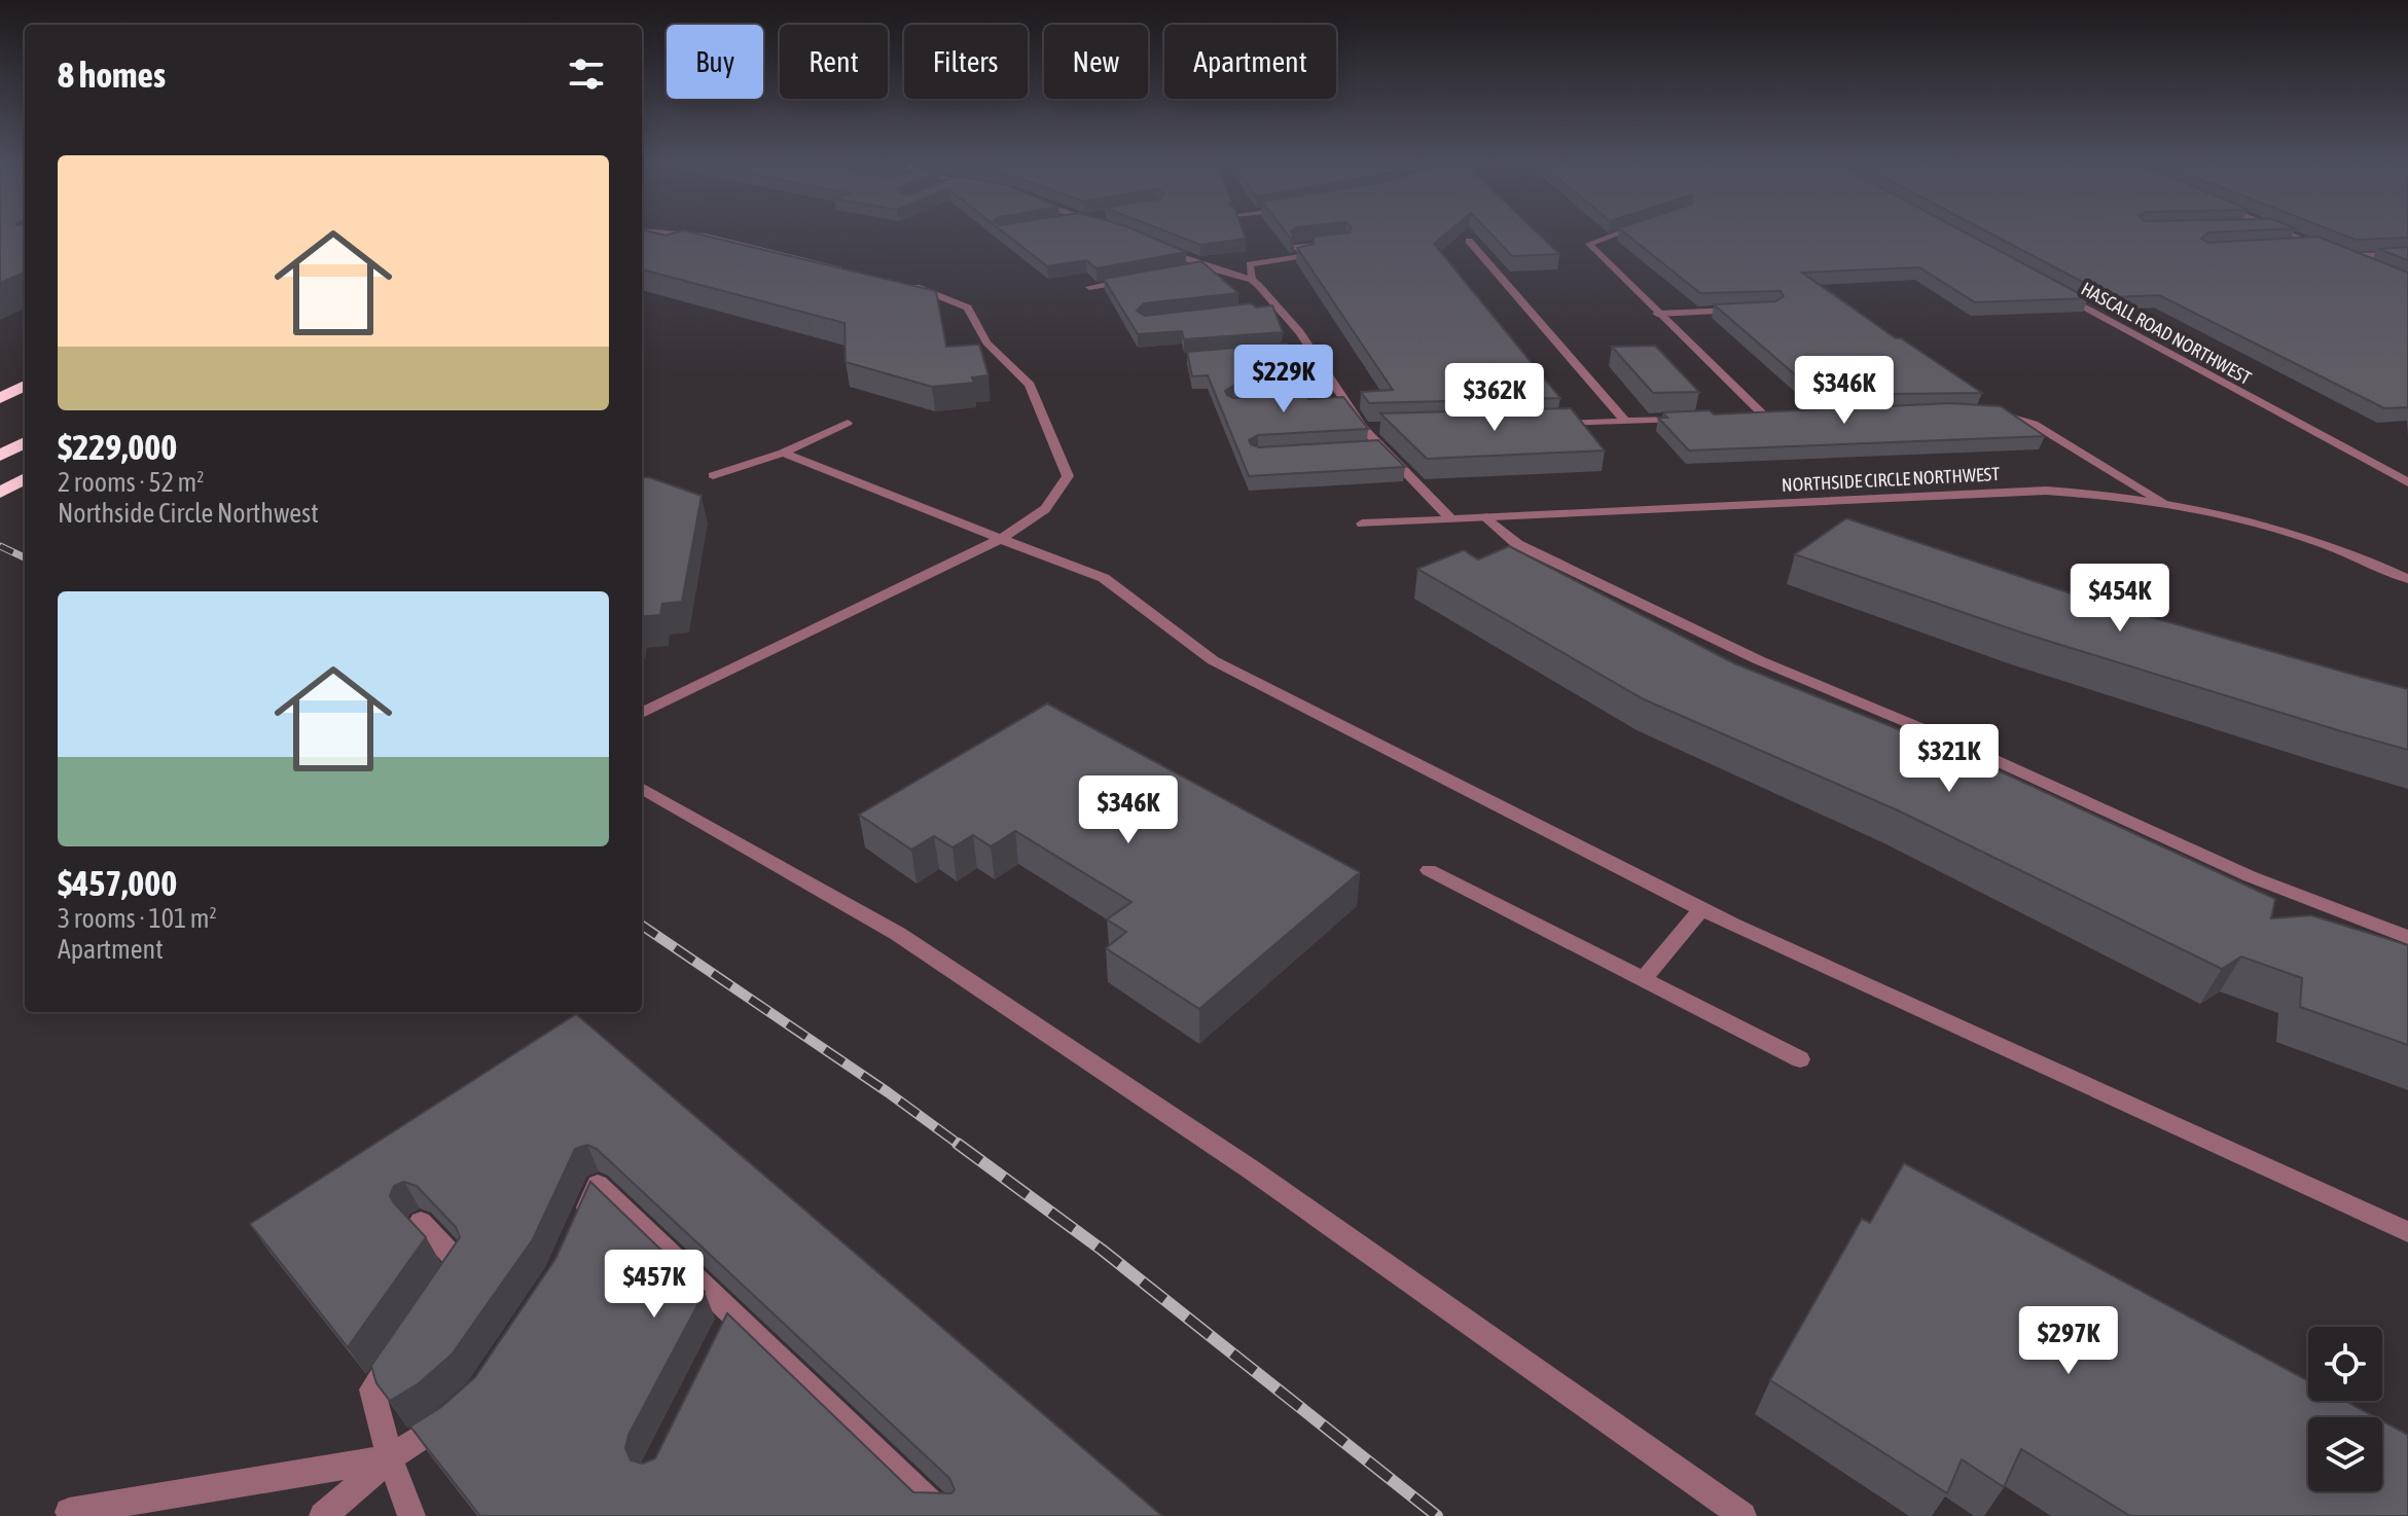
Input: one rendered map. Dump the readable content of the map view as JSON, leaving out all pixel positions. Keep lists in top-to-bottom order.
{
  "streets": {
    "street": ["HASCALL ROAD NORTHWEST", "NORTHSIDE CIRCLE NORTHWEST"]
  },
  "page": {
    "chip": [
      "Buy",
      "Rent",
      "Filters",
      "New",
      "Apartment"
    ],
    "heading": "8 homes",
    "list": [
      {
        "name": "$229,000",
        "note": "2 rooms · 52 m² · Northside Circle Northwest"
      },
      {
        "name": "$457,000",
        "note": "3 rooms · 101 m² · Apartment"
      }
    ],
    "price": [
      "$229K",
      "$346K",
      "$362K",
      "$454K",
      "$321K",
      "$346K",
      "$457K",
      "$297K"
    ]
  }
}
